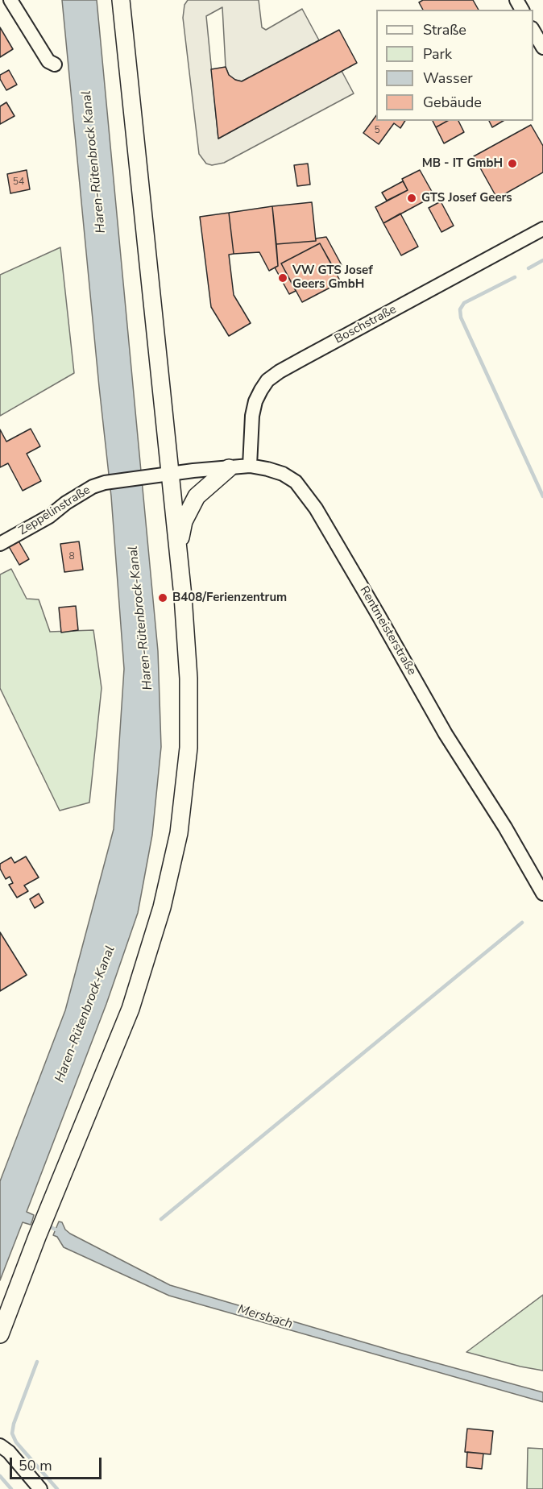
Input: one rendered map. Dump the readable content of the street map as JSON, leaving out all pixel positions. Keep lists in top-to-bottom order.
{
  "streets": {
    "street": ["Boschstraße", "Zeppelinstraße", "Rentmeisterstraße"]
  },
  "crossings": [
    ["Boschstraße", "Rentmeisterstraße"],
    ["Zeppelinstraße", "Rentmeisterstraße"]
  ],
  "water": ["Haren-Rütenbrock Kanal", "Haren-Rütenbrock-Kanal", "Mersbach"],
  "places": [
    "MB - IT GmbH",
    "GTS Josef Geers",
    "VW GTS Josef Geers GmbH",
    "B408/Ferienzentrum"
  ],
  "house_numbers": ["5", "54", "8"],
  "legend": [
    "Straße",
    "Park",
    "Wasser",
    "Gebäude"
  ],
  "scale_bar": "50 m"
}
